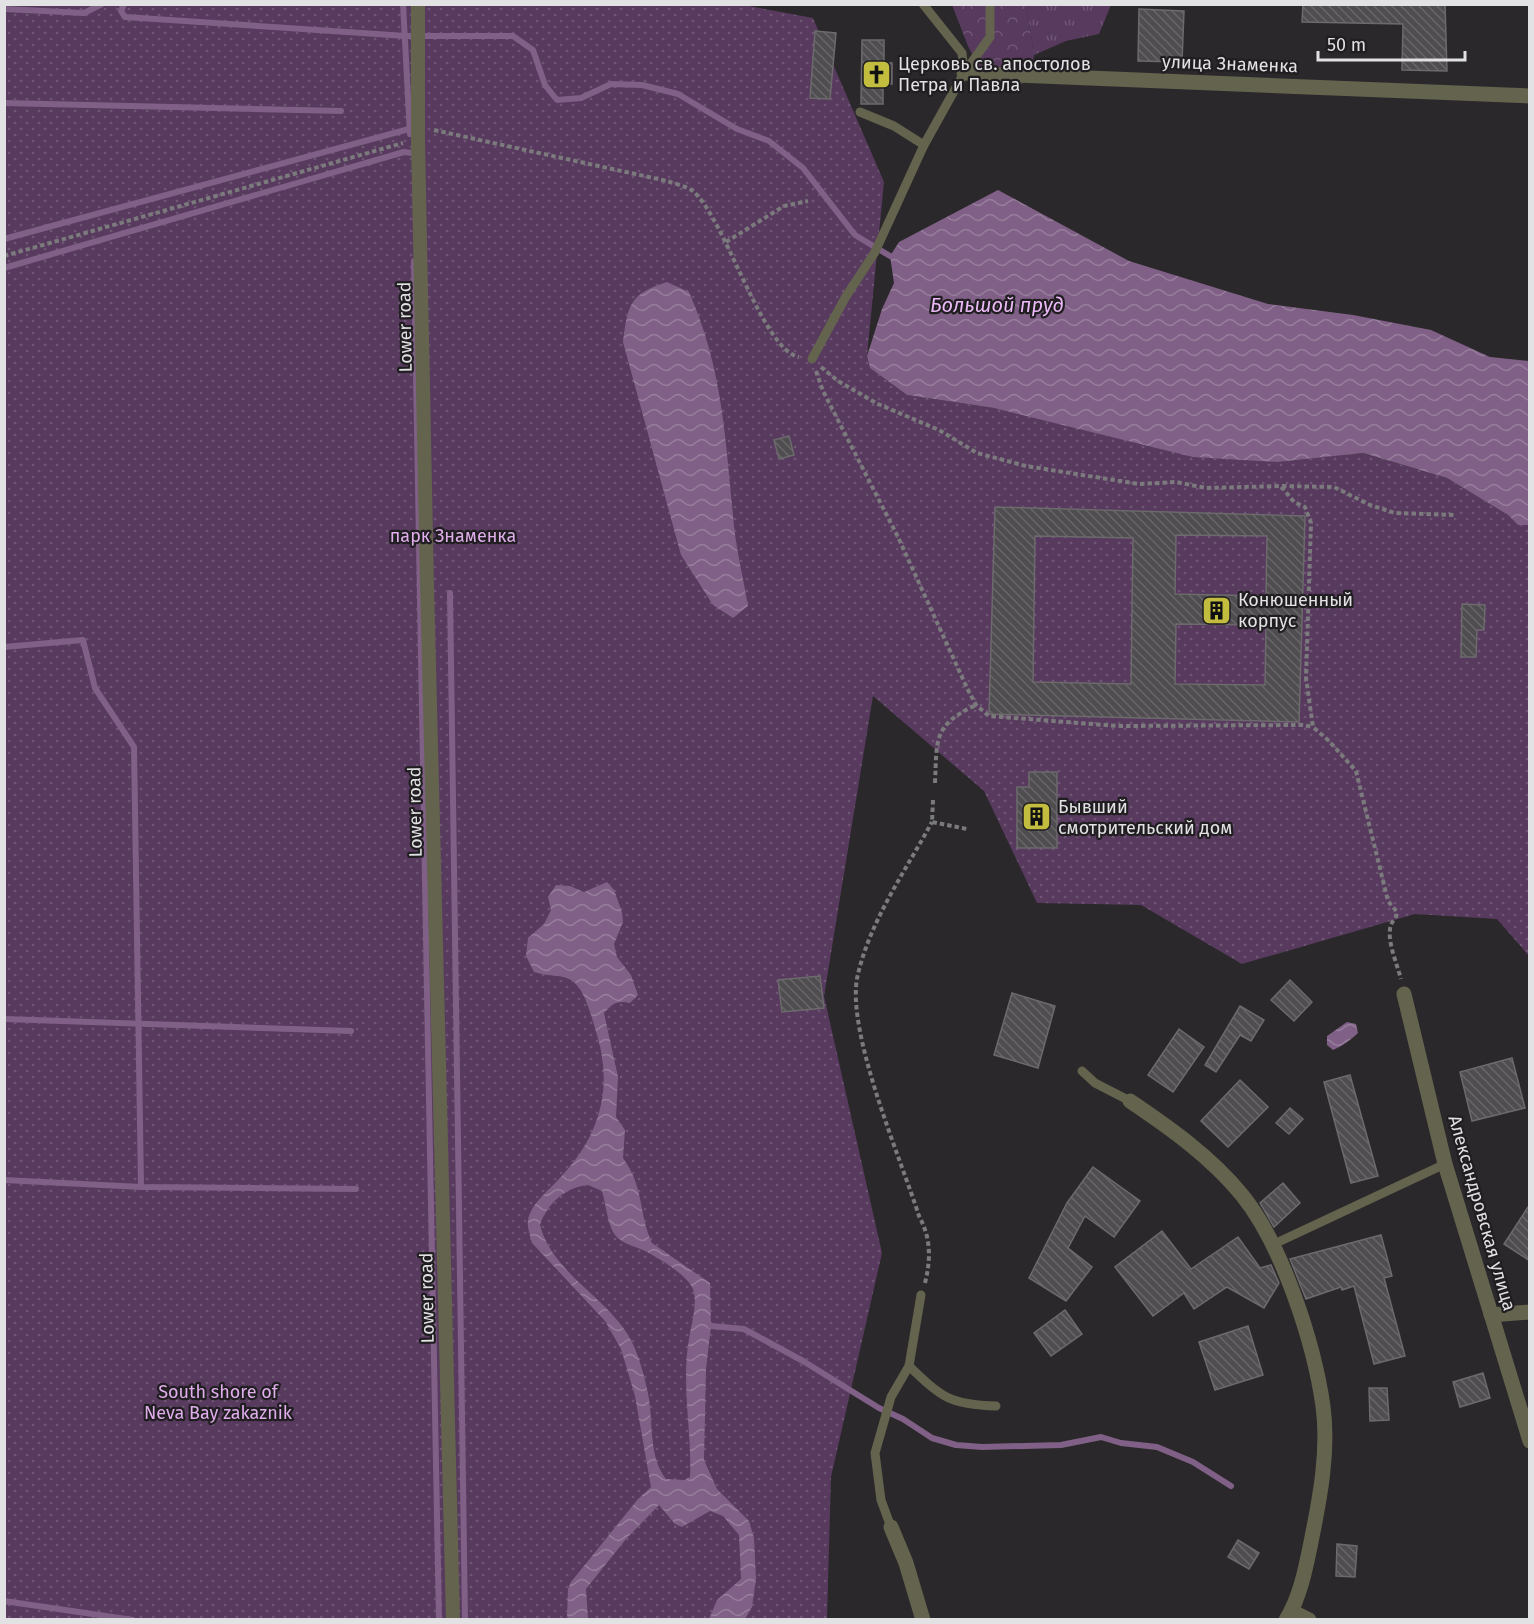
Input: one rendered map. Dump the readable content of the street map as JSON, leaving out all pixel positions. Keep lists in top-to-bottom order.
{
  "streets": {
    "street": ["улица Знаменка", "Lower road", "Александровская улица"]
  },
  "water": ["Большой пруд"],
  "parks": ["парк Знаменка", "South shore of Neva Bay zakaznik"],
  "places": {
    "church": ["Церковь св. апостолов Петра и Павла"],
    "building": ["Конюшенный корпус", "Бывший смотрительский дом"]
  },
  "scale_bar": "50 m"
}
